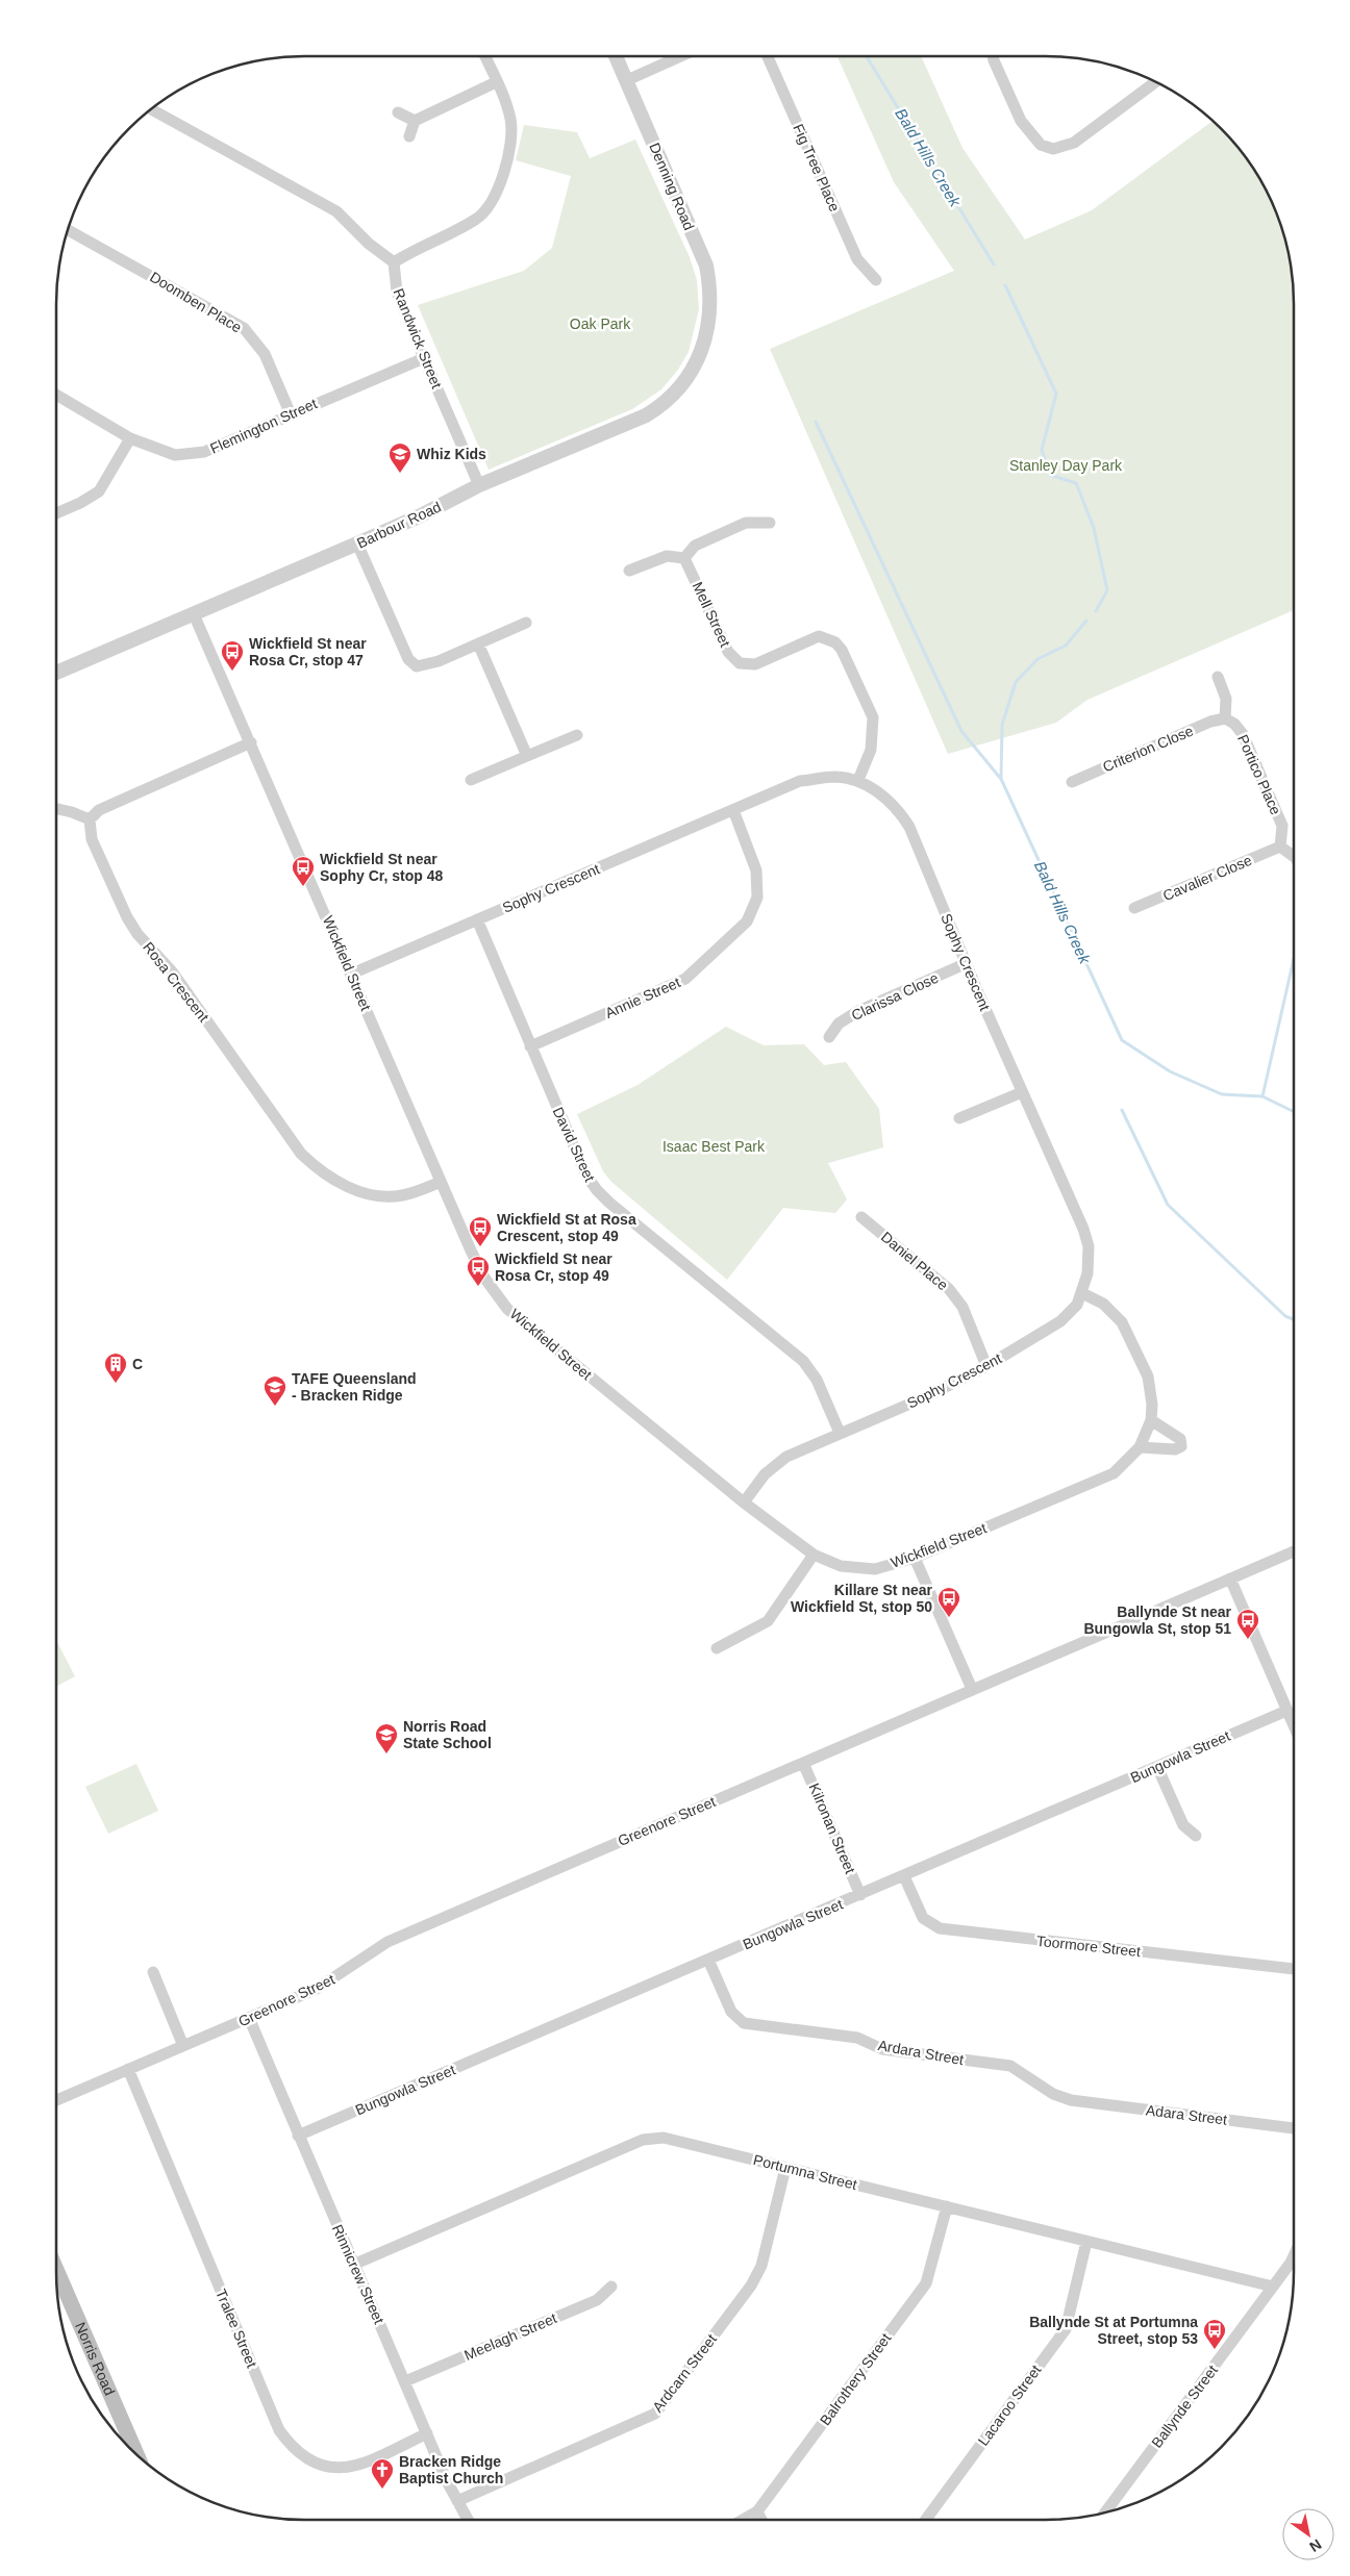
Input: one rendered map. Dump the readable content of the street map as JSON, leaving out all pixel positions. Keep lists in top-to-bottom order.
{
  "streets": {
    "main road": ["Norris Road"],
    "street": [
      "Fig Tree Place",
      "Denning Road",
      "Doomben Place",
      "Randwick Street",
      "Flemington Street",
      "Barbour Road",
      "Mell Street",
      "Criterion Close",
      "Portico Place",
      "Cavalier Close",
      "Sophy Crescent",
      "Wickfield Street",
      "Rosa Crescent",
      "Clarissa Close",
      "Annie Street",
      "David Street",
      "Daniel Place",
      "Bungowla Street",
      "Greenore Street",
      "Kilronan Street",
      "Toormore Street",
      "Ardara Street",
      "Adara Street",
      "Portumna Street",
      "Rinnicrew Street",
      "Tralee Street",
      "Meelagh Street",
      "Ardcarn Street",
      "Balrothery Street",
      "Lacaroo Street",
      "Ballynde Street"
    ]
  },
  "crossings": [
    ["Denning Road", "Barbour Road"],
    ["Doomben Place", "Flemington Street"],
    ["Randwick Street", "Flemington Street"],
    ["Randwick Street", "Barbour Road"],
    ["Barbour Road", "Wickfield Street"],
    ["Mell Street", "Sophy Crescent"],
    ["Criterion Close", "Portico Place"],
    ["Portico Place", "Cavalier Close"],
    ["Sophy Crescent", "Wickfield Street"],
    ["Sophy Crescent", "Clarissa Close"],
    ["Sophy Crescent", "Annie Street"],
    ["Sophy Crescent", "David Street"],
    ["Sophy Crescent", "Daniel Place"],
    ["Wickfield Street", "Rosa Crescent"],
    ["Annie Street", "David Street"],
    ["Bungowla Street", "Kilronan Street"],
    ["Bungowla Street", "Toormore Street"],
    ["Bungowla Street", "Ardara Street"],
    ["Bungowla Street", "Rinnicrew Street"],
    ["Greenore Street", "Kilronan Street"],
    ["Greenore Street", "Rinnicrew Street"],
    ["Greenore Street", "Tralee Street"],
    ["Ardara Street", "Adara Street"],
    ["Portumna Street", "Rinnicrew Street"],
    ["Portumna Street", "Ardcarn Street"],
    ["Portumna Street", "Balrothery Street"],
    ["Portumna Street", "Lacaroo Street"],
    ["Portumna Street", "Ballynde Street"],
    ["Rinnicrew Street", "Tralee Street"],
    ["Rinnicrew Street", "Meelagh Street"],
    ["Rinnicrew Street", "Ardcarn Street"]
  ],
  "water": ["Bald Hills Creek"],
  "parks": ["Oak Park", "Stanley Day Park", "Isaac Best Park"],
  "places": {
    "school or university": ["Whiz Kids", "TAFE Queensland - Bracken Ridge", "Norris Road State School"],
    "bus stop": [
      "Wickfield St near Rosa Cr, stop 47",
      "Wickfield St near Sophy Cr, stop 48",
      "Wickfield St at Rosa Crescent, stop 49",
      "Wickfield St near Rosa Cr, stop 49",
      "Killare St near Wickfield St, stop 50",
      "Ballynde St near Bungowla St, stop 51",
      "Ballynde St at Portumna Street, stop 53"
    ],
    "building": ["C"],
    "church": ["Bracken Ridge Baptist Church"]
  },
  "north": "bottom right"
}
